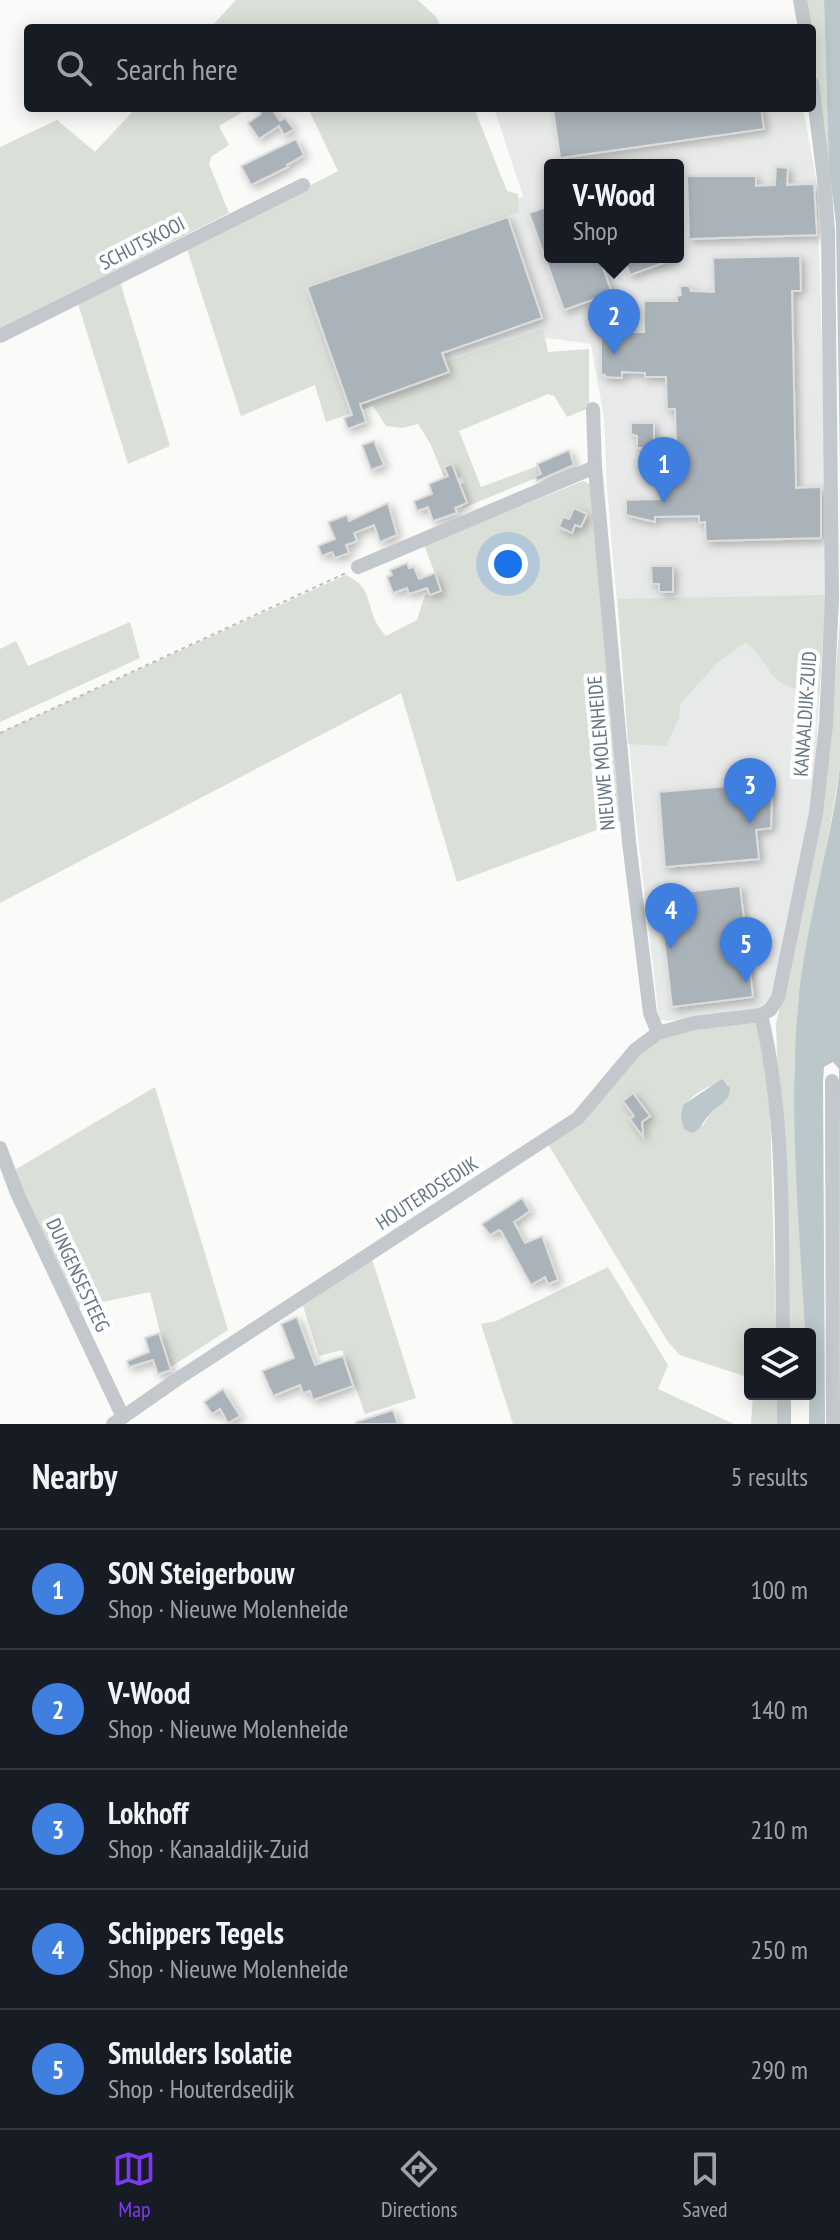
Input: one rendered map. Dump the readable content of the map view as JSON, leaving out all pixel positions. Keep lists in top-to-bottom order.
{
  "streets": {
    "street": [
      "SCHUTSKOOI",
      "KANAALDIJK-ZUID",
      "NIEUWE MOLENHEIDE",
      "HOUTERDSEDIJK",
      "DUNGENSESTEEG"
    ]
  },
  "crossings": [
    ["KANAALDIJK-ZUID", "HOUTERDSEDIJK"],
    ["NIEUWE MOLENHEIDE", "HOUTERDSEDIJK"],
    ["HOUTERDSEDIJK", "DUNGENSESTEEG"]
  ],
  "page": {
    "search": "Search here",
    "popup": ["V-Wood", "Shop"],
    "pins": [
      "2",
      "1",
      "3",
      "4",
      "5"
    ],
    "heading": ["Nearby", "5 results"],
    "list": [
      {
        "mark": "1",
        "name": "SON Steigerbouw",
        "note": "Shop · Nieuwe Molenheide",
        "value": "100 m"
      },
      {
        "mark": "2",
        "name": "V-Wood",
        "note": "Shop · Nieuwe Molenheide",
        "value": "140 m"
      },
      {
        "mark": "3",
        "name": "Lokhoff",
        "note": "Shop · Kanaaldijk-Zuid",
        "value": "210 m"
      },
      {
        "mark": "4",
        "name": "Schippers Tegels",
        "note": "Shop · Nieuwe Molenheide",
        "value": "250 m"
      },
      {
        "mark": "5",
        "name": "Smulders Isolatie",
        "note": "Shop · Houterdsedijk",
        "value": "290 m"
      }
    ],
    "nav": ["Map", "Directions", "Saved"]
  }
}
